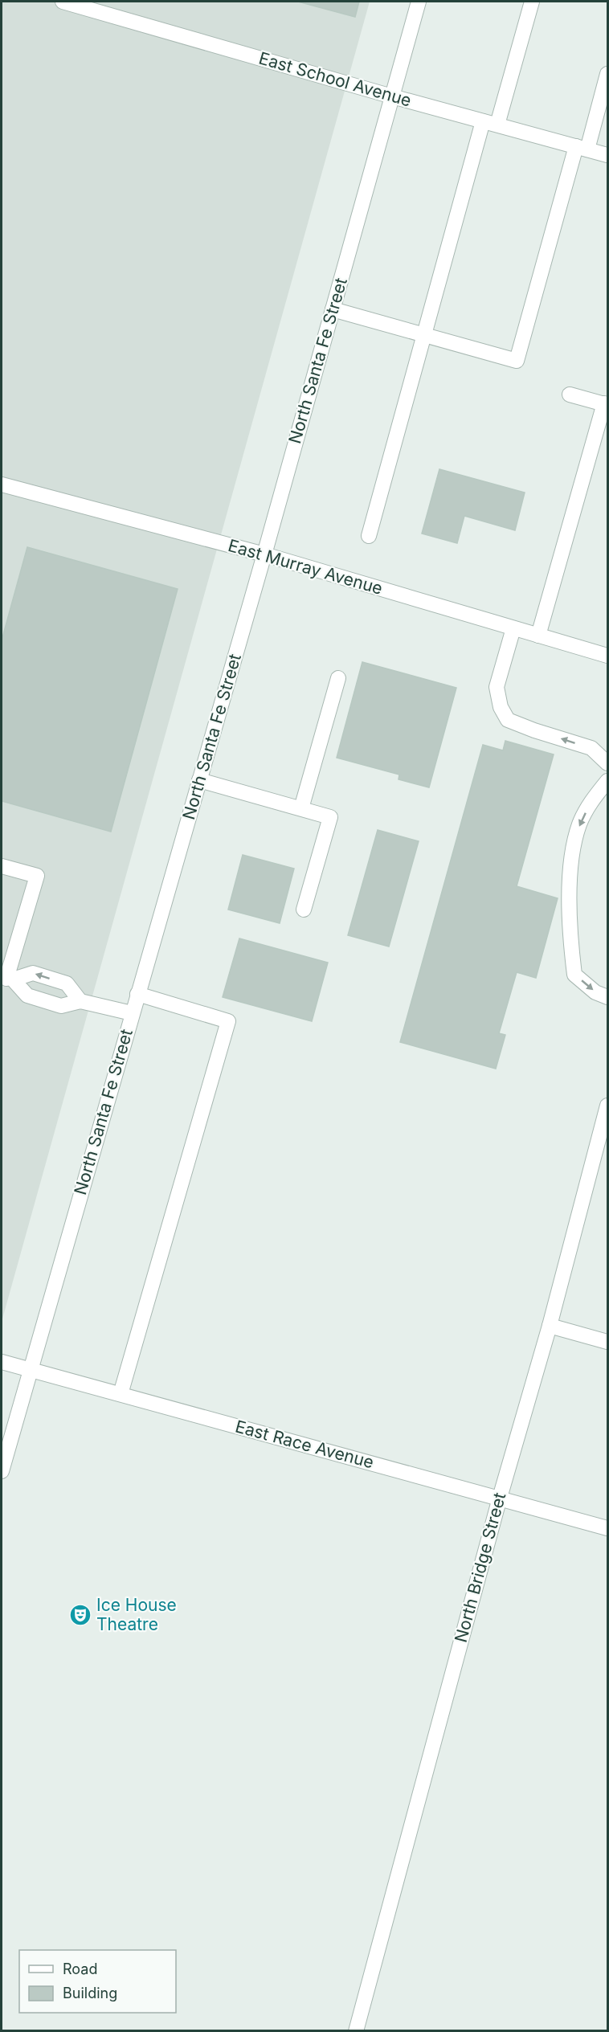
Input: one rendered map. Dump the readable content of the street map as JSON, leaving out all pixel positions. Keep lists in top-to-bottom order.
{
  "streets": {
    "street": [
      "East School Avenue",
      "North Santa Fe Street",
      "East Murray Avenue",
      "East Race Avenue",
      "North Bridge Street"
    ]
  },
  "crossings": [
    ["East School Avenue", "North Santa Fe Street"],
    ["North Santa Fe Street", "East Murray Avenue"],
    ["North Santa Fe Street", "East Race Avenue"],
    ["East Race Avenue", "North Bridge Street"]
  ],
  "places": {
    "theatre": ["Ice House Theatre"]
  },
  "legend": ["Road", "Building"]
}
